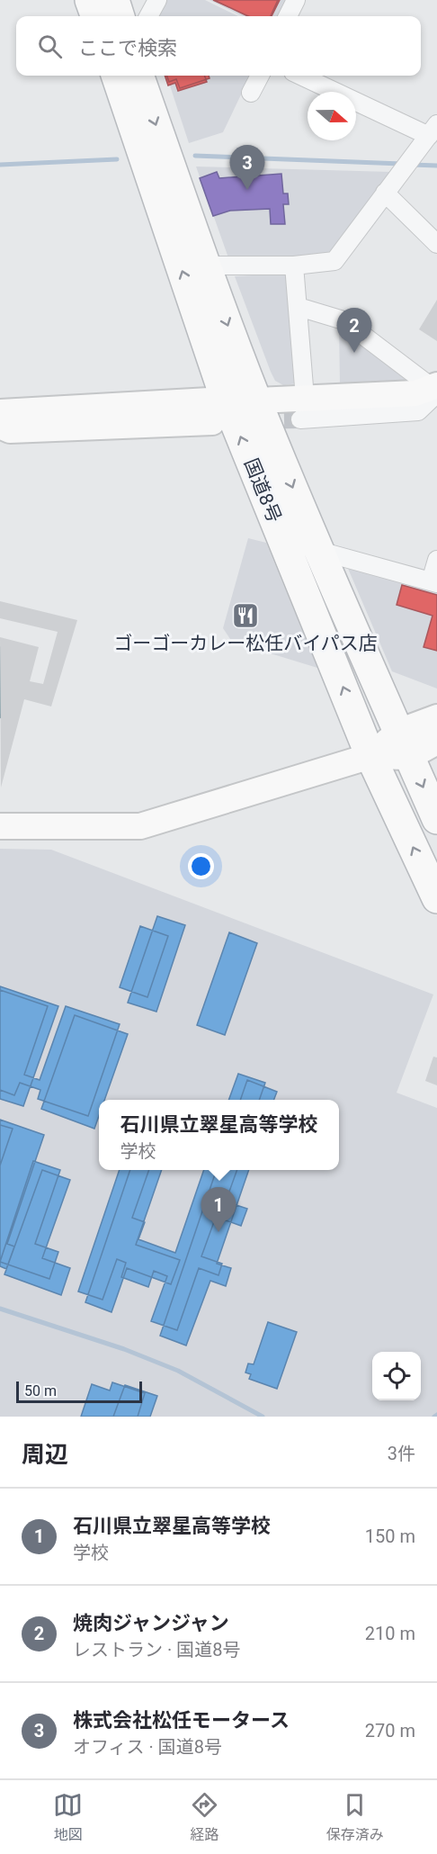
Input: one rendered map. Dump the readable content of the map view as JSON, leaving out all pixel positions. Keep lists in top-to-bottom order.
{
  "streets": {
    "highway": ["国道8号"]
  },
  "places": {
    "restaurant": ["ゴーゴーカレー松任バイパス店"]
  },
  "scale_bar": "50 m",
  "north": "right",
  "page": {
    "search": "ここで検索",
    "pins": ["3", "2", "1"],
    "popup": ["石川県立翠星高等学校", "学校"],
    "scale": "50 m",
    "heading": ["周辺", "3件"],
    "list": [
      {
        "mark": "1",
        "name": "石川県立翠星高等学校",
        "note": "学校",
        "value": "150 m"
      },
      {
        "mark": "2",
        "name": "焼肉ジャンジャン",
        "note": "レストラン · 国道8号",
        "value": "210 m"
      },
      {
        "mark": "3",
        "name": "株式会社松任モータース",
        "note": "オフィス · 国道8号",
        "value": "270 m"
      }
    ],
    "nav": ["地図", "経路", "保存済み"]
  }
}
